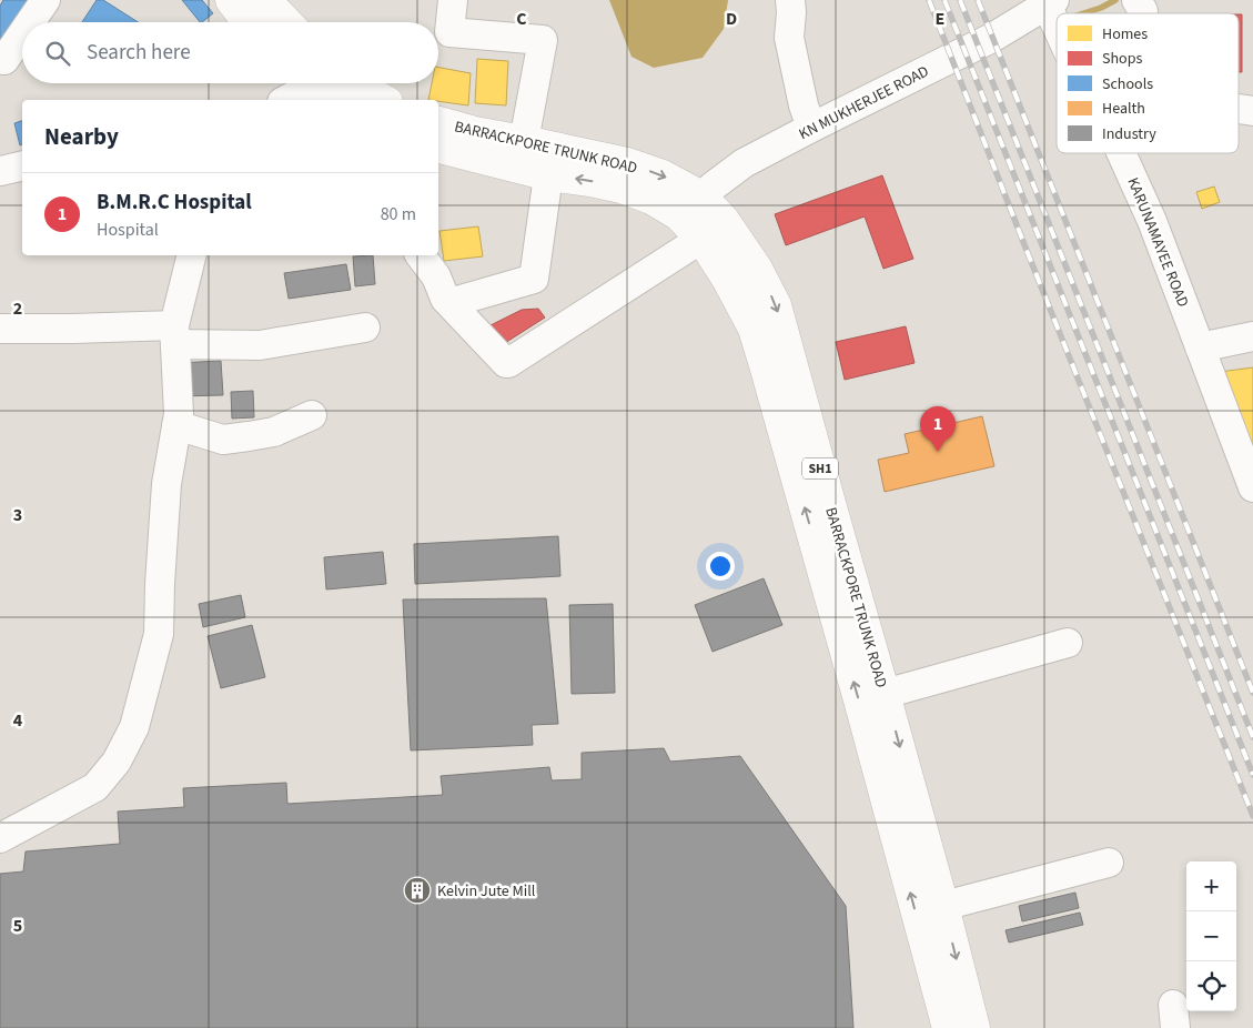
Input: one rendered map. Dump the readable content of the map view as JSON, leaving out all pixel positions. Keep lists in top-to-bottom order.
{
  "streets": {
    "main road": ["BARRACKPORE TRUNK ROAD", "SH1"],
    "street": ["KN MUKHERJEE ROAD", "KARUNAMAYEE ROAD"]
  },
  "crossings": [
    ["KN MUKHERJEE ROAD", "BARRACKPORE TRUNK ROAD"],
    ["KN MUKHERJEE ROAD", "KARUNAMAYEE ROAD"]
  ],
  "places": {
    "building": ["Kelvin Jute Mill"]
  },
  "legend": [
    "Homes",
    "Shops",
    "Schools",
    "Health",
    "Industry"
  ],
  "page": {
    "search": "Search here",
    "heading": "Nearby",
    "list": [
      {
        "mark": "1",
        "name": "B.M.R.C Hospital",
        "note": "Hospital",
        "value": "80 m"
      }
    ],
    "pins": "1",
    "map_buttons": ["+", "−"]
  },
  "grid": {
    "columns": ["C", "D", "E"],
    "rows": [
      "2",
      "3",
      "4",
      "5"
    ]
  }
}
